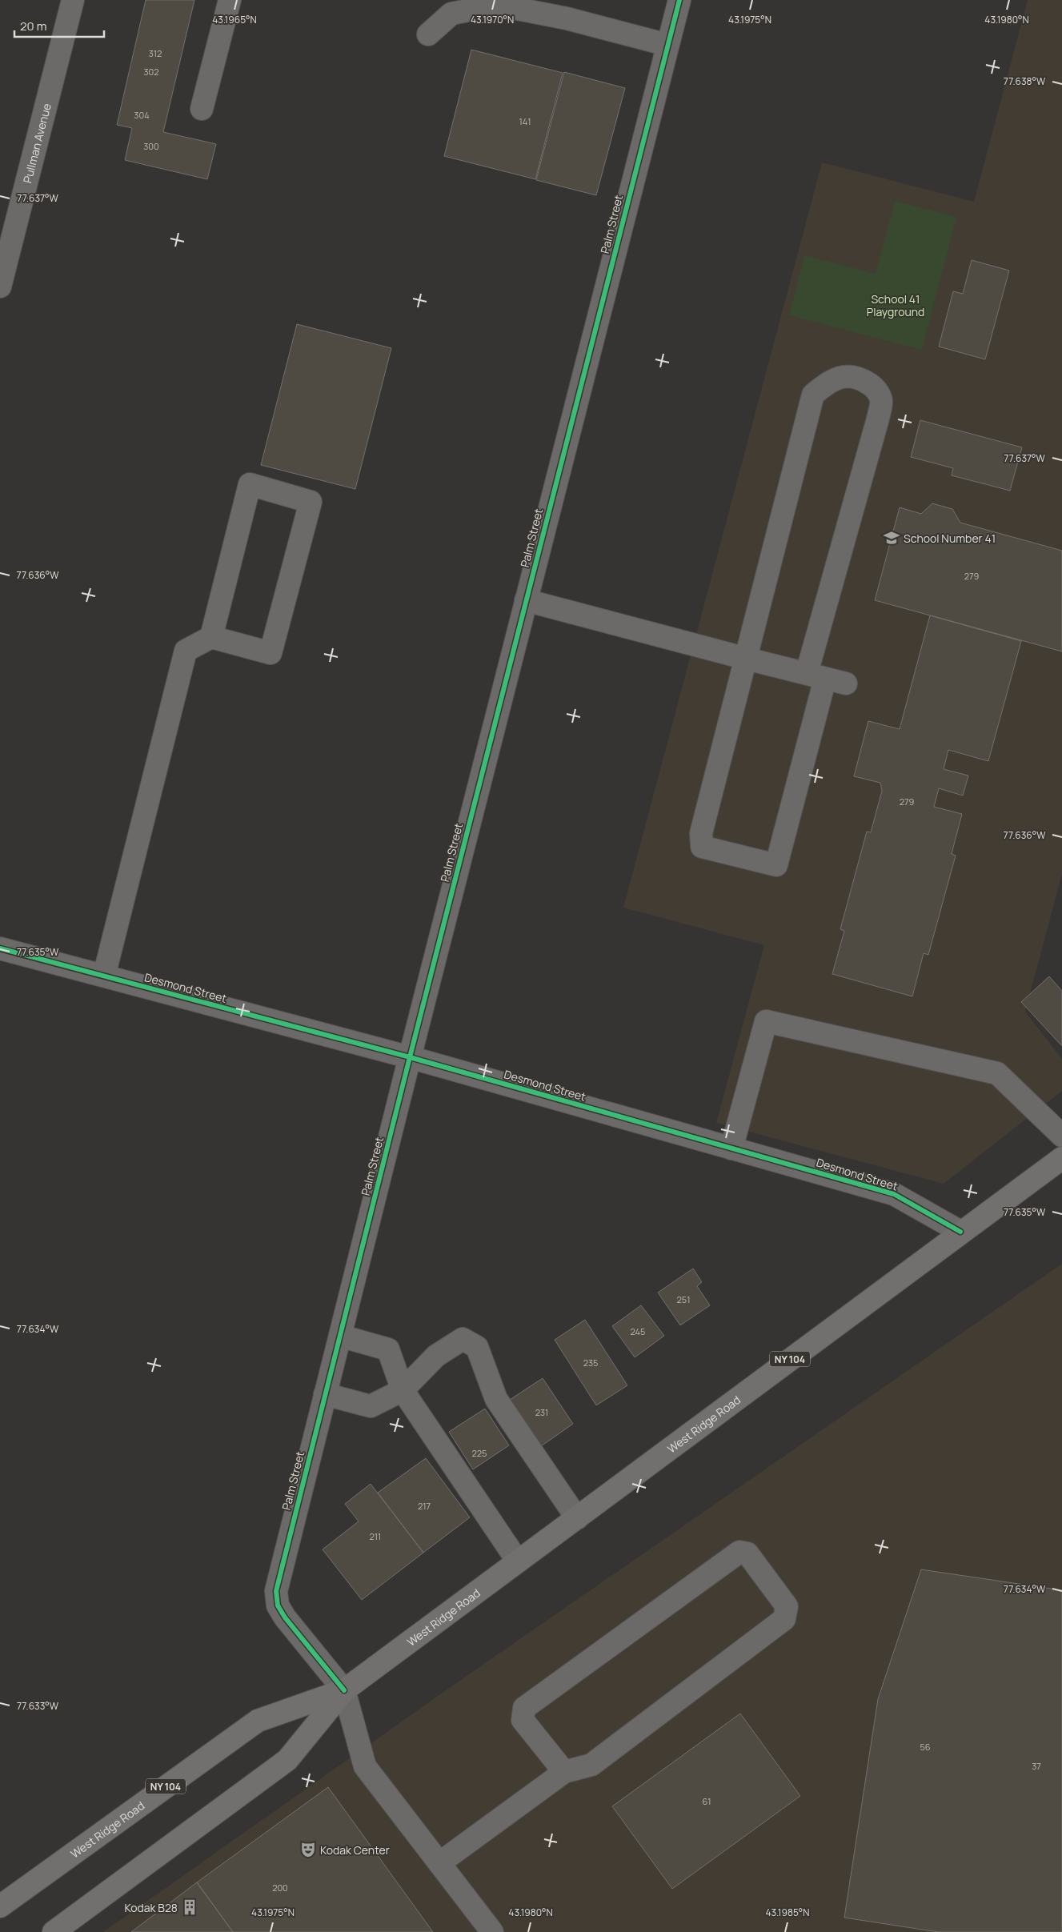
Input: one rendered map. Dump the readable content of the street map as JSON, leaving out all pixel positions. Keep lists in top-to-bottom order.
{
  "streets": {
    "highway": ["NY 104", "West Ridge Road"],
    "street": ["Pullman Avenue", "Palm Street", "Desmond Street"]
  },
  "crossings": [
    ["Palm Street", "Desmond Street"],
    ["Palm Street", "West Ridge Road"],
    ["Desmond Street", "West Ridge Road"]
  ],
  "parks": ["School 41 Playground"],
  "places": {
    "school or university": ["School Number 41"],
    "theatre": ["Kodak Center"],
    "building": ["Kodak B28"]
  },
  "house_numbers": [
    "312",
    "302",
    "304",
    "141",
    "300",
    "279",
    "279",
    "251",
    "245",
    "235",
    "231",
    "225",
    "217",
    "211",
    "56",
    "37",
    "61",
    "200"
  ],
  "scale_bar": "20 m",
  "coordinates": [
    "43.1965°N",
    "43.1970°N",
    "43.1975°N",
    "43.1980°N",
    "77.638°W",
    "77.637°W",
    "77.636°W",
    "77.635°W",
    "77.634°W",
    "77.633°W",
    "43.1985°N"
  ]
}
